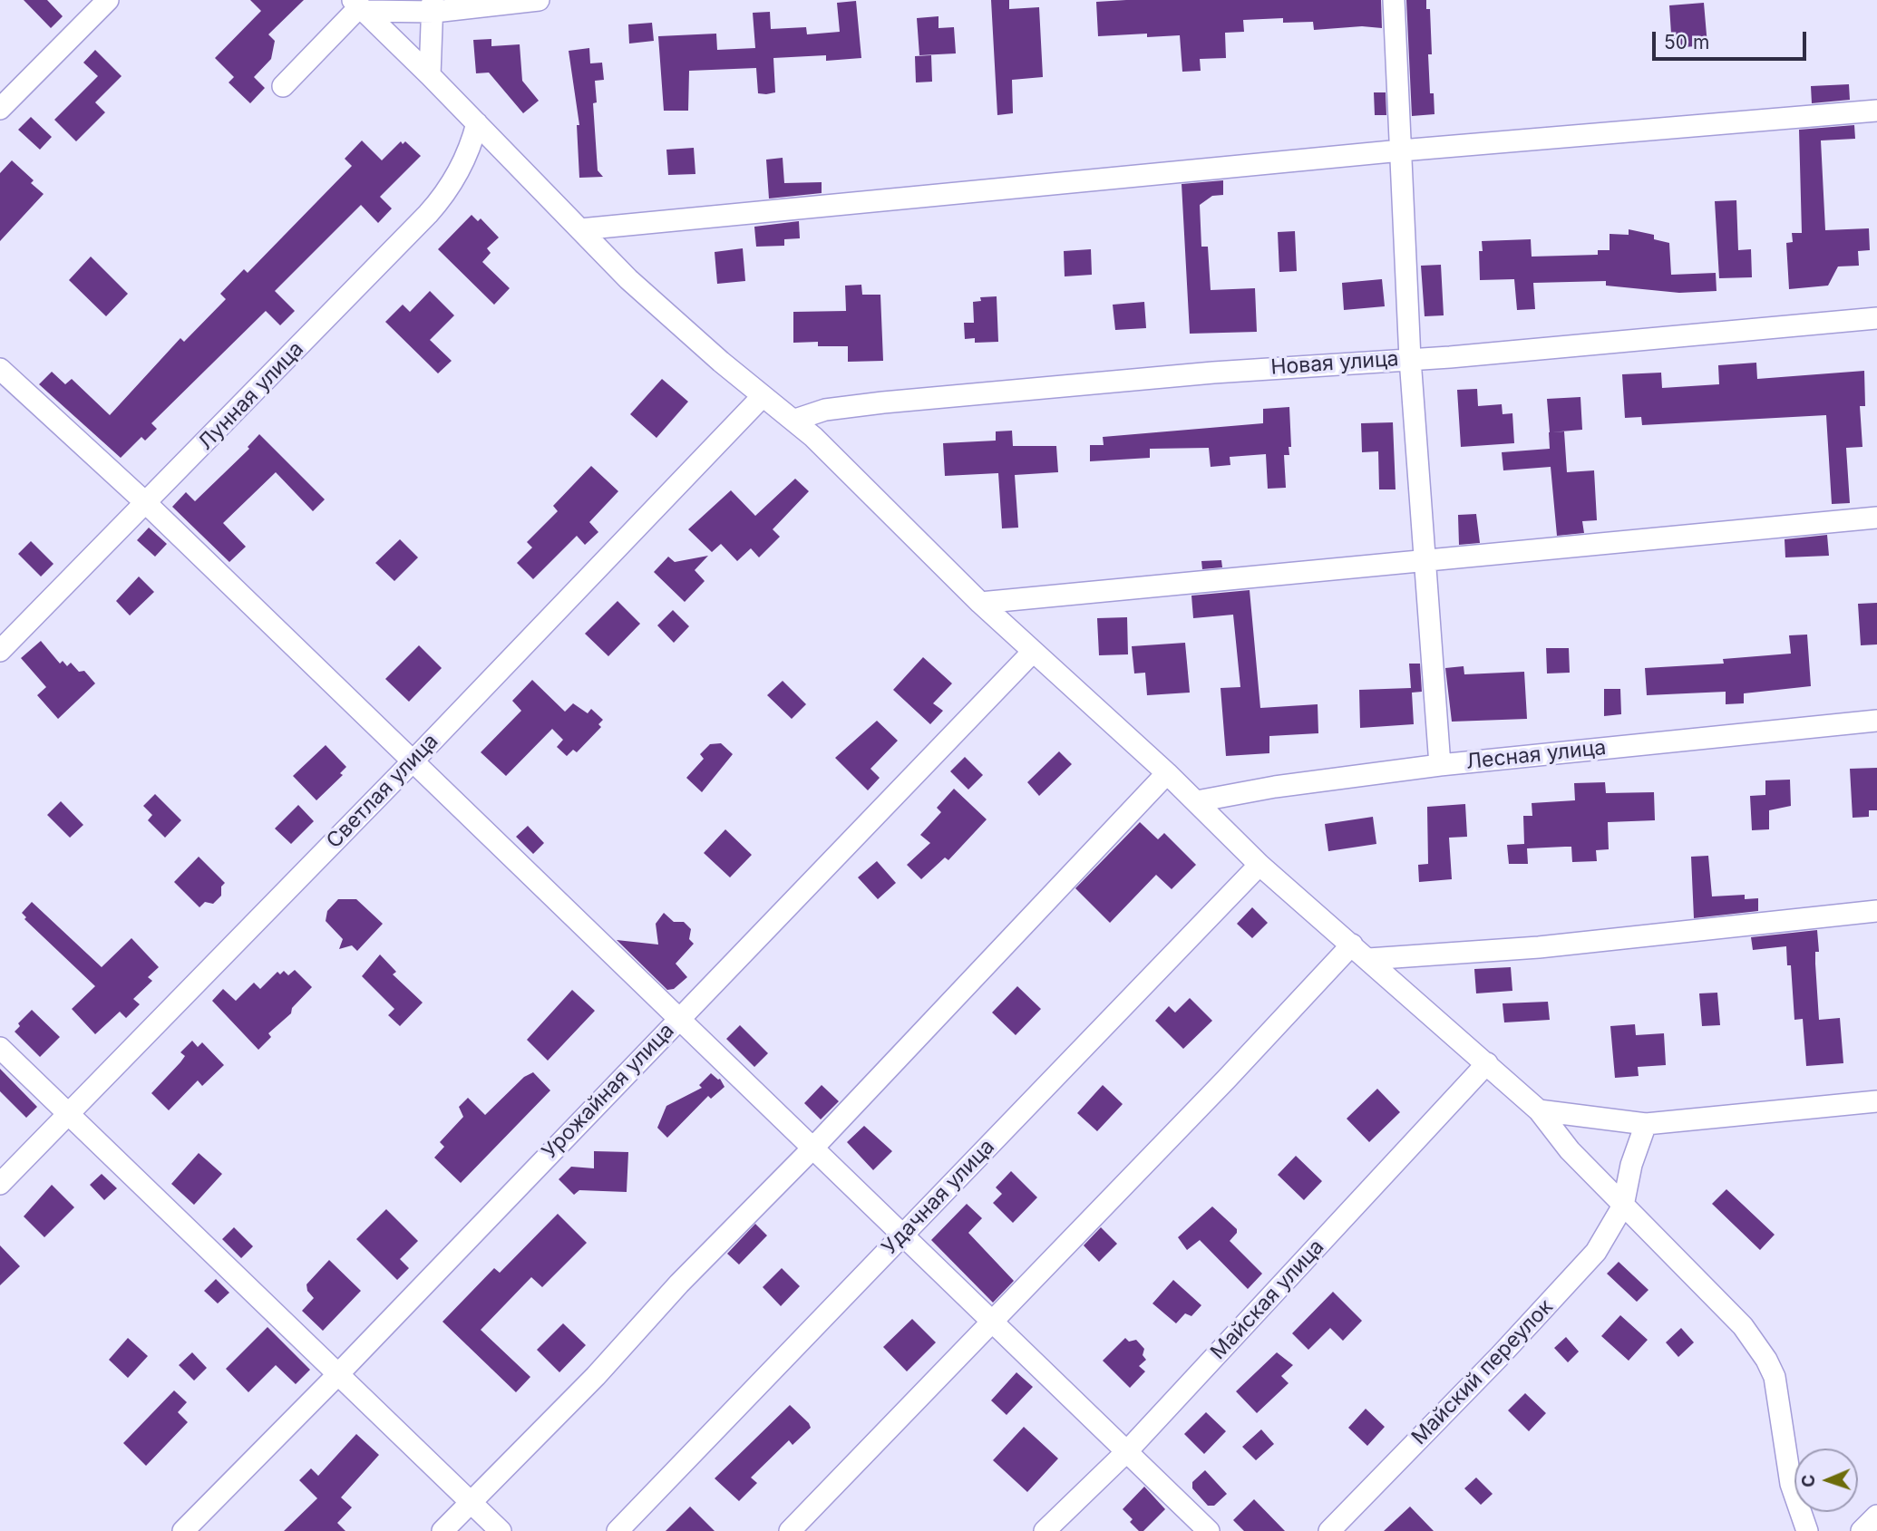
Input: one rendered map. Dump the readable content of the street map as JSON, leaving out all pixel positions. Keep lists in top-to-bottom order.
{
  "streets": {
    "street": [
      "Новая улица",
      "Лунная улица",
      "Лесная улица",
      "Светлая улица",
      "Урожайная улица",
      "Удачная улица",
      "Майская улица",
      "Майский переулок"
    ]
  },
  "scale_bar": "50 m",
  "north": "left"
}
